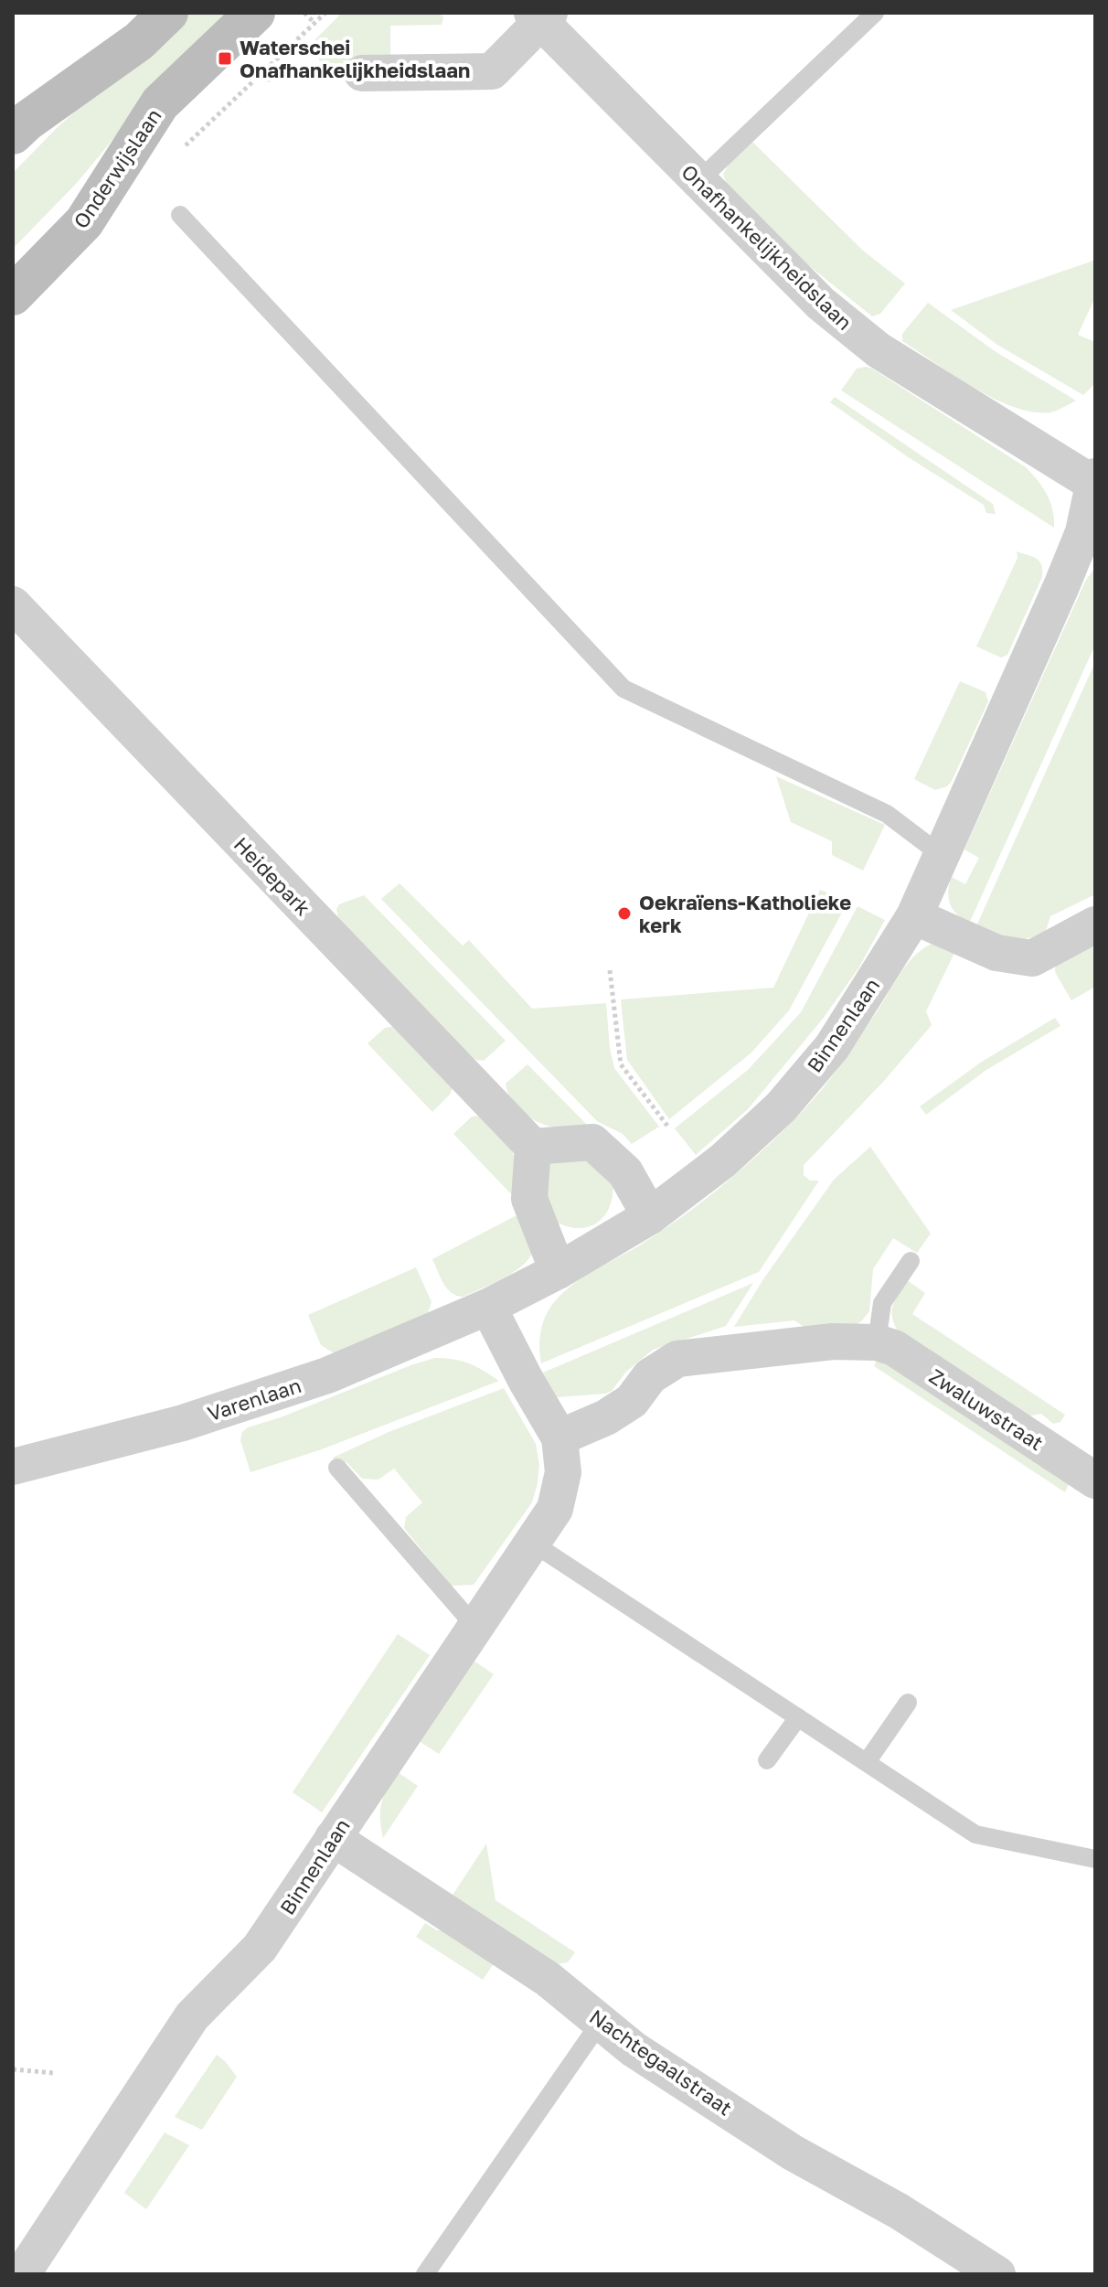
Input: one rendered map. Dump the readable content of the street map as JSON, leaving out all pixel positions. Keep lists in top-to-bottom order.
{
  "streets": {
    "main road": ["Onderwijslaan"],
    "street": [
      "Onafhankelijkheidslaan",
      "Heidepark",
      "Binnenlaan",
      "Varenlaan",
      "Zwaluwstraat",
      "Nachtegaalstraat"
    ]
  },
  "crossings": [
    ["Onafhankelijkheidslaan", "Binnenlaan"],
    ["Binnenlaan", "Varenlaan"],
    ["Binnenlaan", "Nachtegaalstraat"]
  ],
  "places": {
    "transit": ["Waterschei Onafhankelijkheidslaan"],
    "other": ["Oekraïens-Katholieke kerk"]
  }
}
